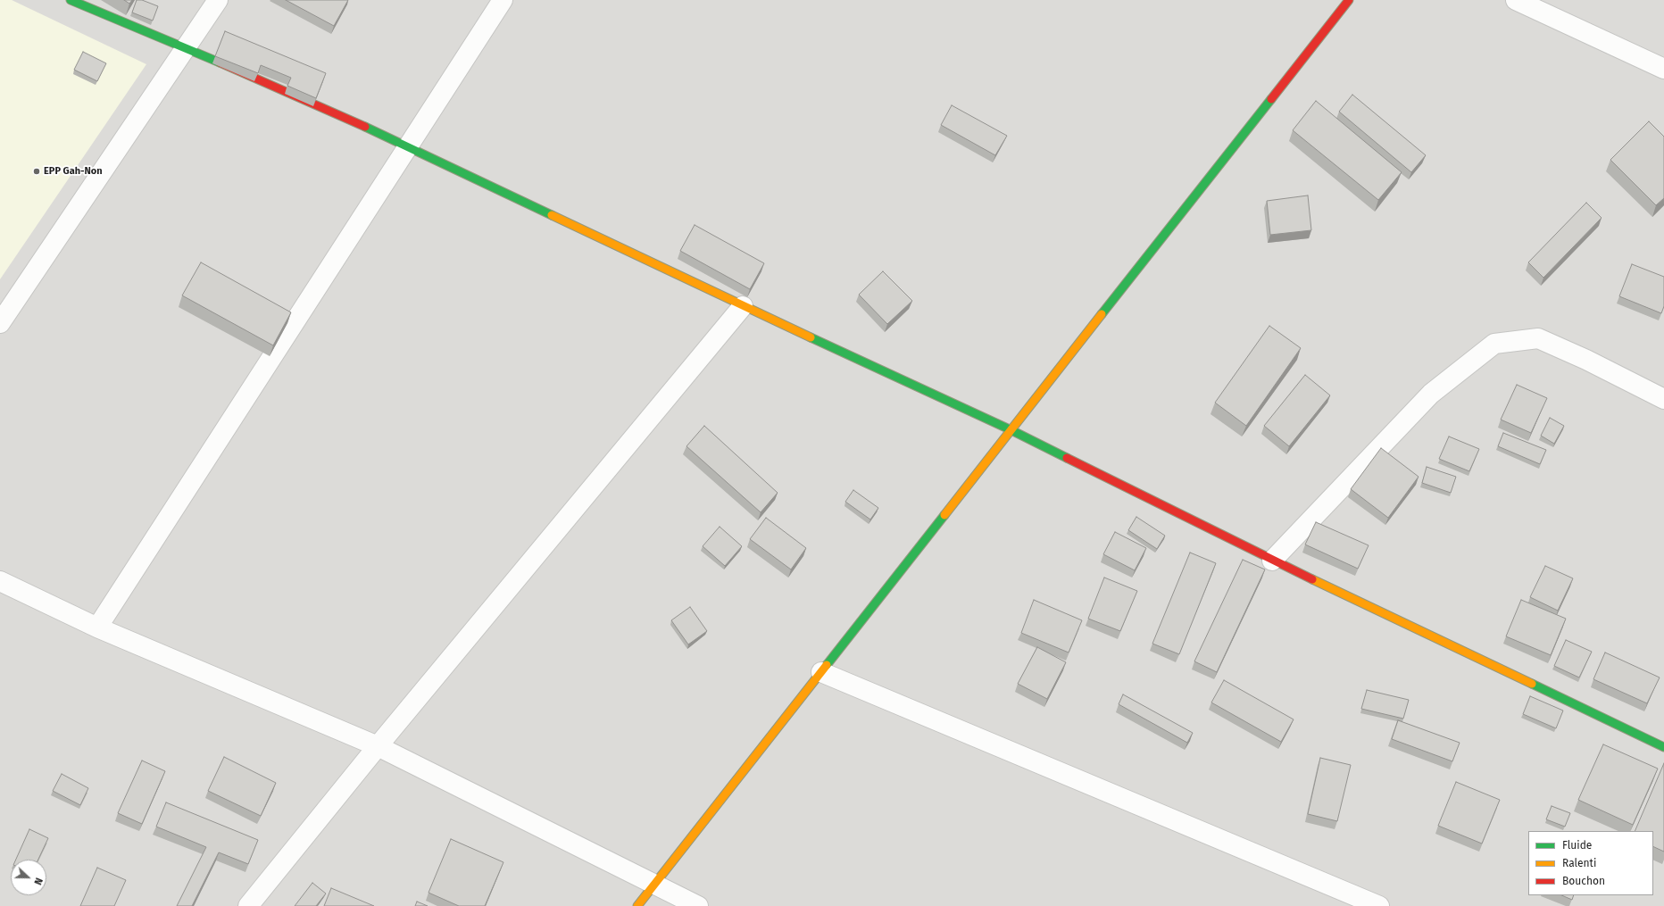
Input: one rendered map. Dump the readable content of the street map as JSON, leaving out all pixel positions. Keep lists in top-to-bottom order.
{
  "places": ["EPP Gah-Non"],
  "legend": ["Fluide", "Ralenti", "Bouchon"],
  "north": "right"
}
